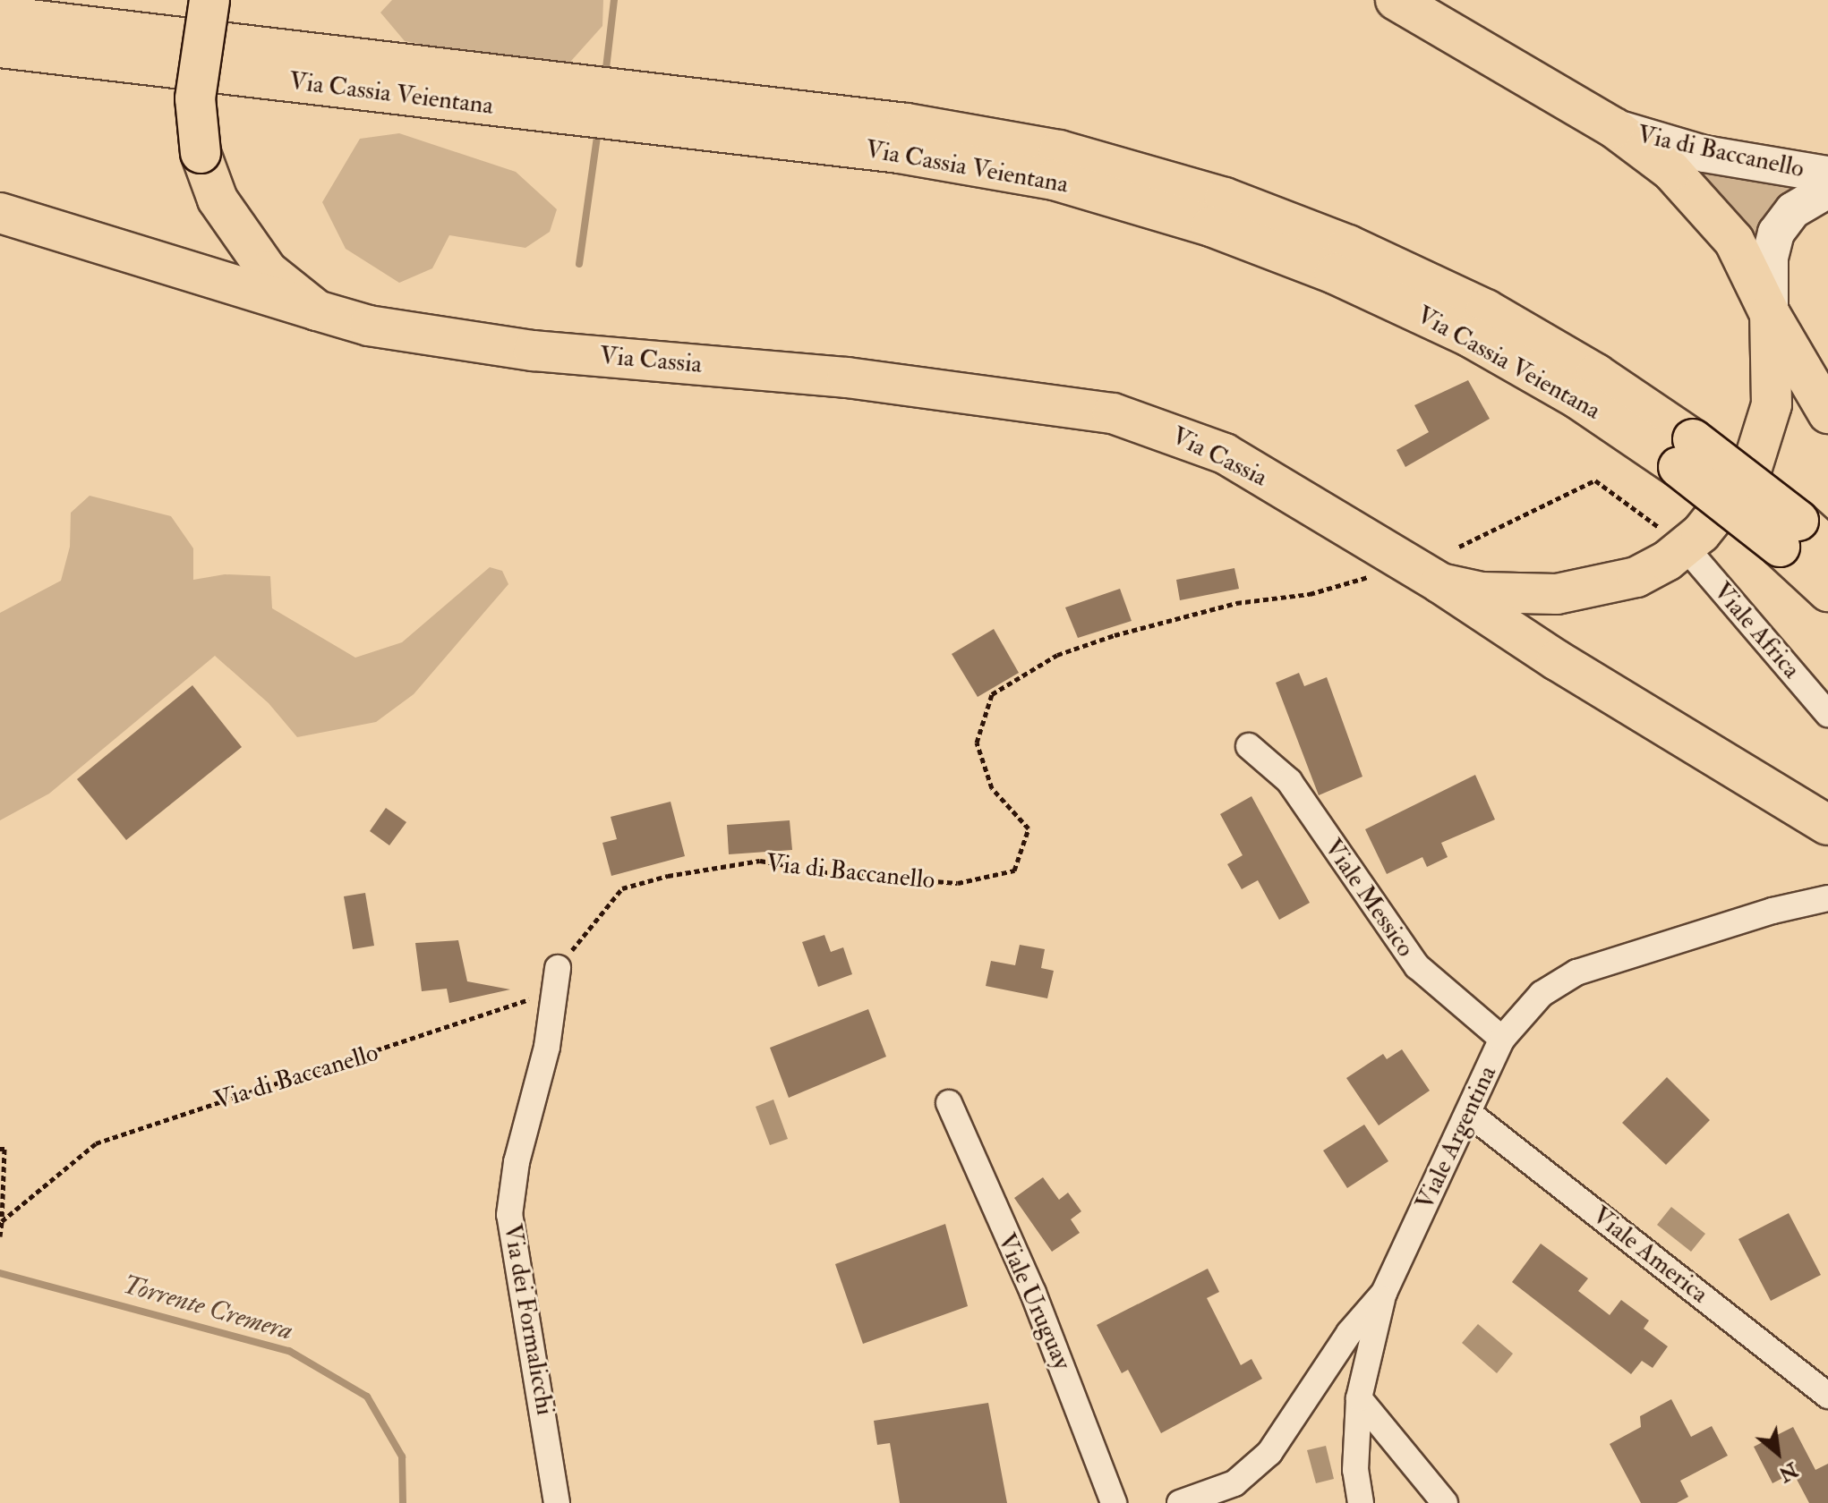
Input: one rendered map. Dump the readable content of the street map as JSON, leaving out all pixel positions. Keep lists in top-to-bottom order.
{
  "streets": {
    "main road": ["Via Cassia Veientana", "Via Cassia"],
    "street": [
      "Via di Baccanello",
      "Viale Africa",
      "Viale Messico",
      "Viale Argentina",
      "Viale America",
      "Viale Uruguay",
      "Via dei Formalicchi"
    ]
  },
  "crossings": [
    ["Via di Baccanello", "Via Cassia"],
    ["Via di Baccanello", "Via dei Formalicchi"],
    ["Via Cassia", "Viale Africa"],
    ["Viale Messico", "Viale Argentina"],
    ["Viale Argentina", "Viale America"]
  ],
  "water": ["Torrente Cremera"],
  "north": "bottom right"
}
